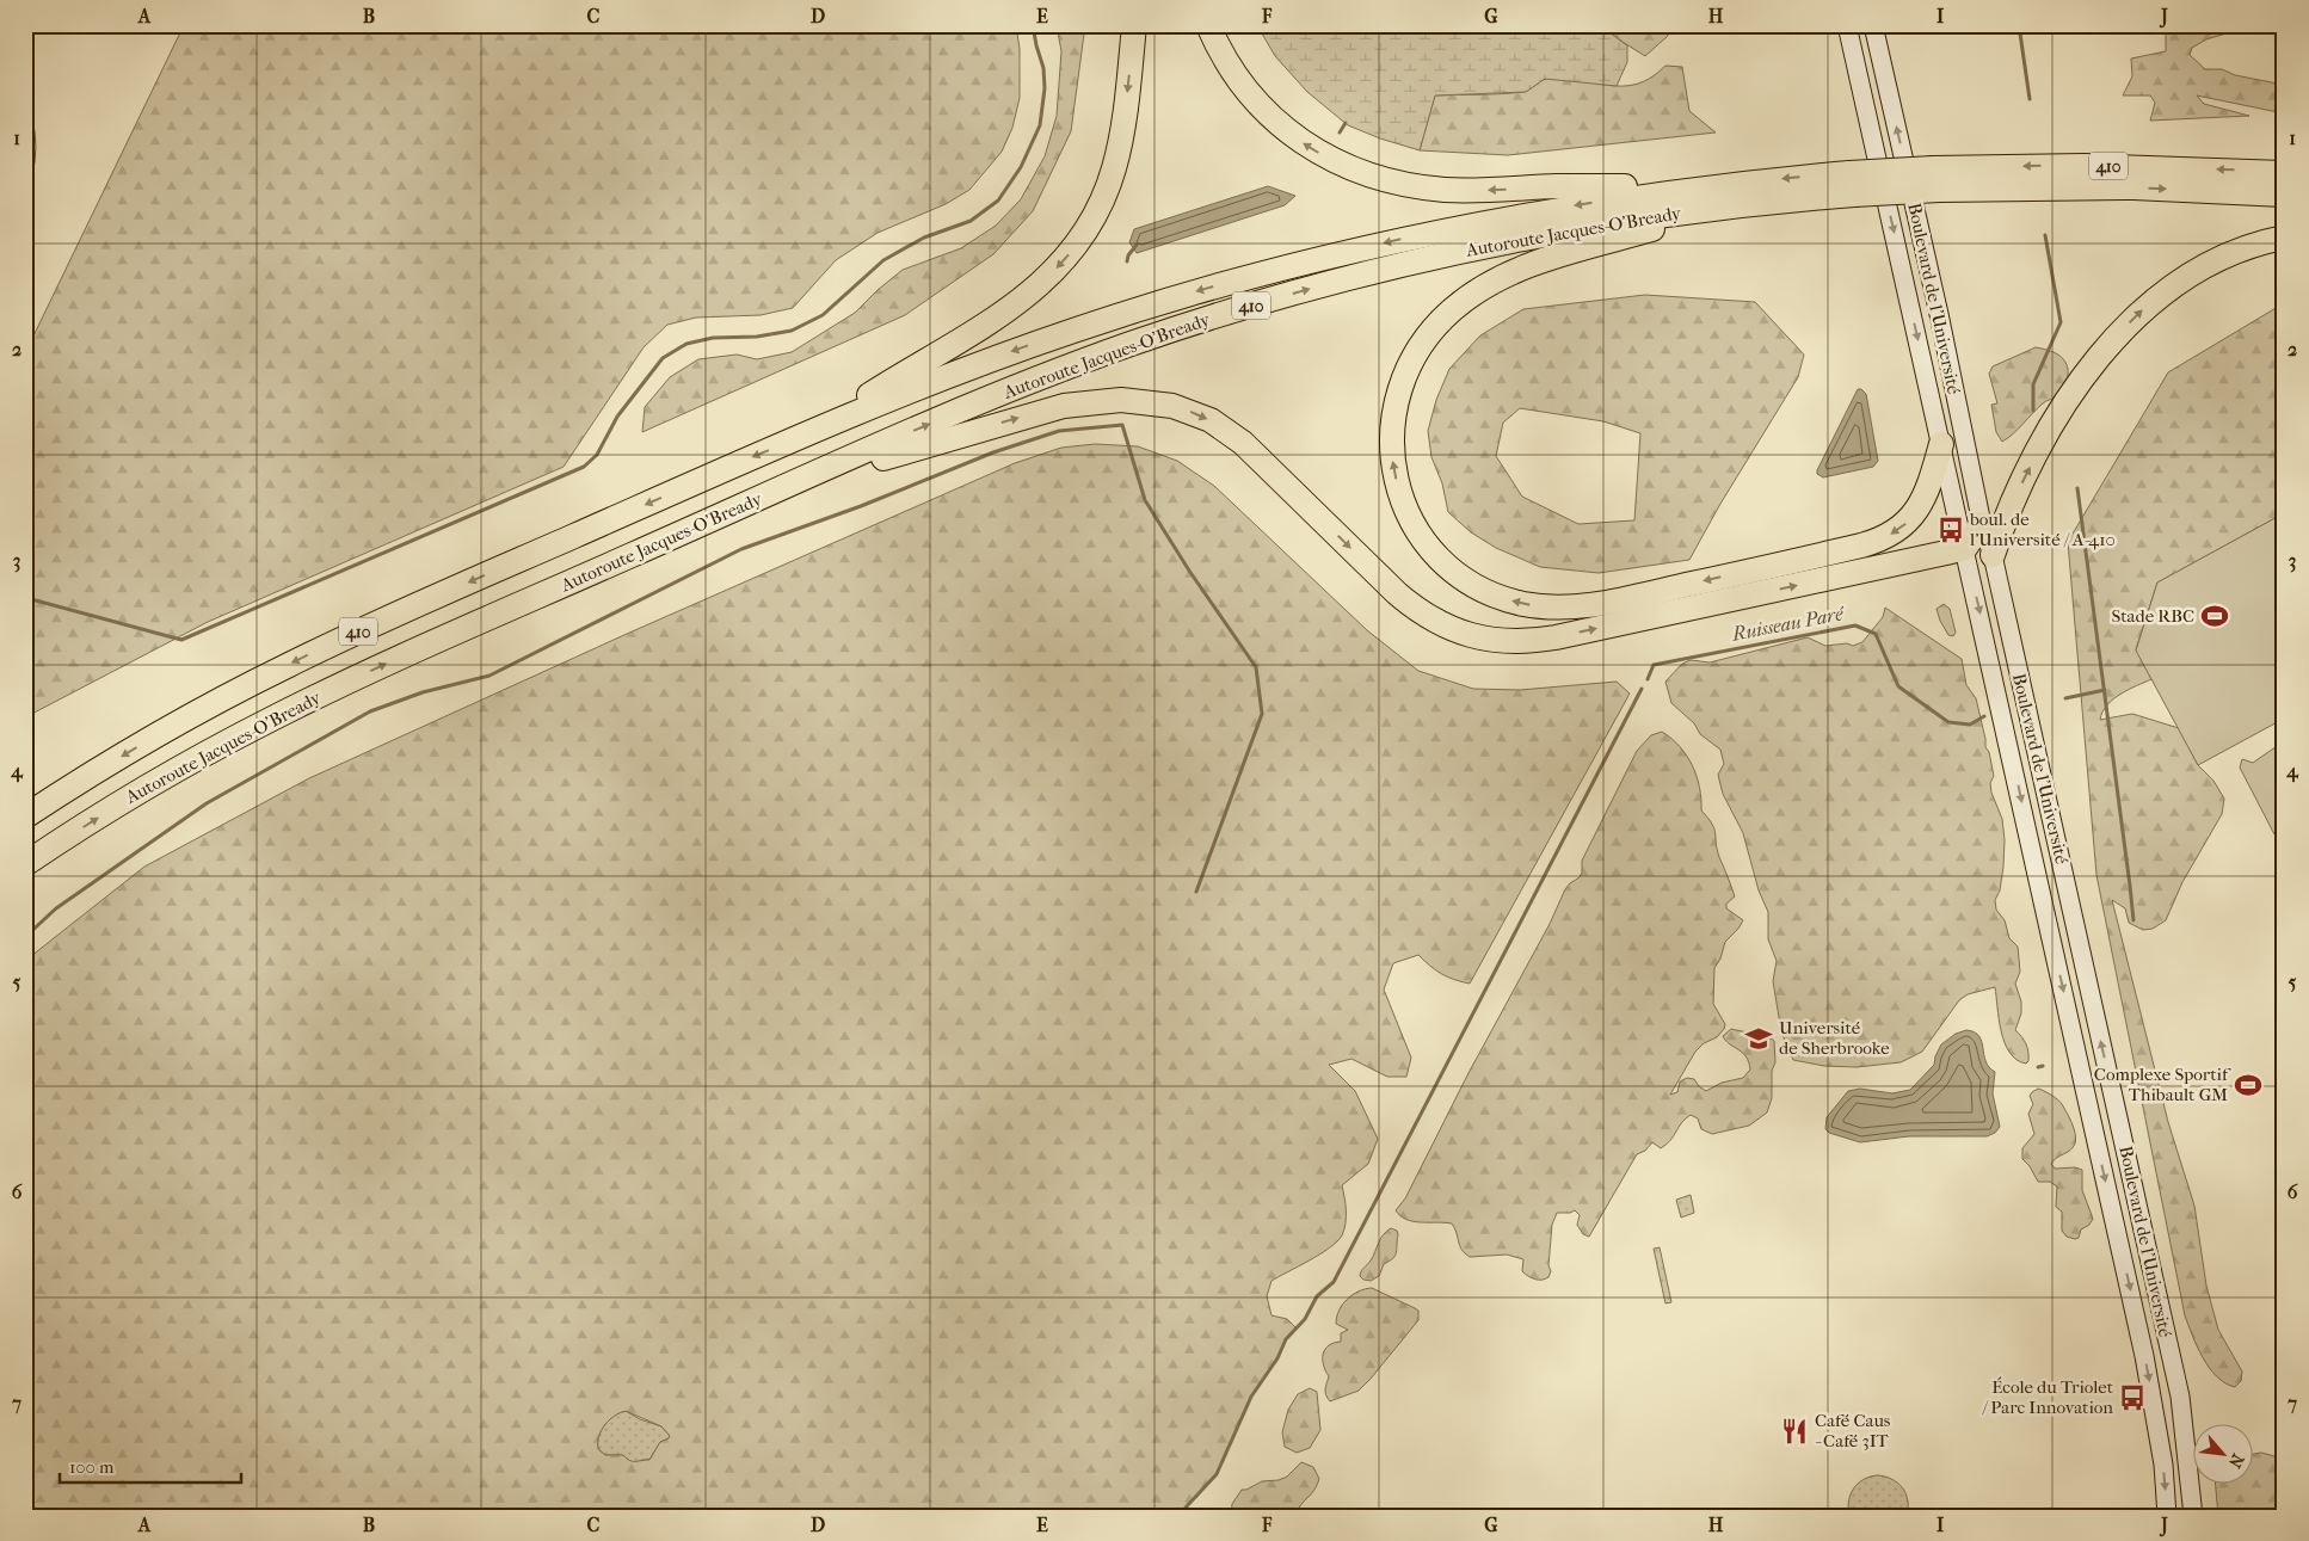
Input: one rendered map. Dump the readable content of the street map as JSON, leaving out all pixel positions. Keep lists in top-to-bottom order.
{
  "streets": {
    "highway": ["410", "Autoroute Jacques-O'Bready"],
    "main road": ["Boulevard de l'Université"]
  },
  "water": ["Ruisseau Paré"],
  "places": {
    "bus stop": ["boul. de l'Université / A-410", "École du Triolet / Parc Innovation"],
    "sports": ["Stade RBC", "Complexe Sportif Thibault GM"],
    "school or university": ["Université de Sherbrooke"],
    "restaurant": ["Café Caus - Café 3IT"]
  },
  "scale_bar": "100 m",
  "north": "bottom right",
  "grid": {
    "columns": [
      "A",
      "B",
      "C",
      "D",
      "E",
      "F",
      "G",
      "H",
      "I",
      "J"
    ],
    "rows": [
      "1",
      "2",
      "3",
      "4",
      "5",
      "6",
      "7"
    ]
  }
}
